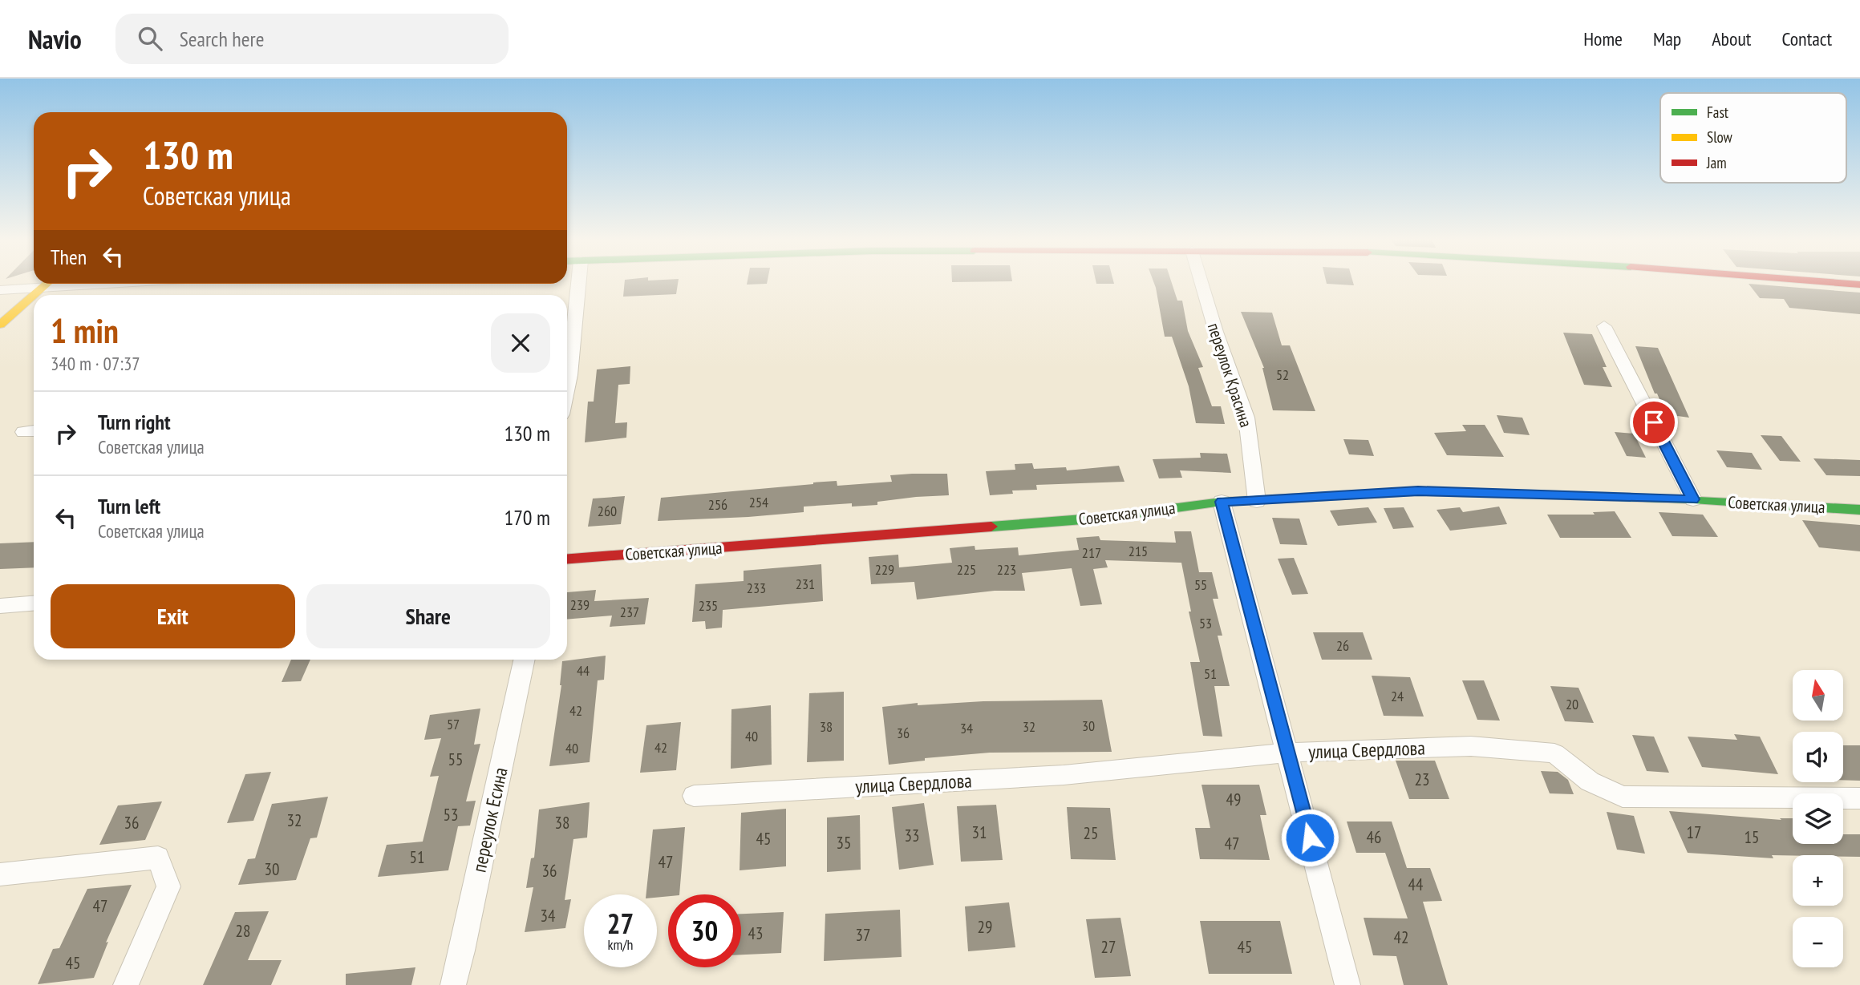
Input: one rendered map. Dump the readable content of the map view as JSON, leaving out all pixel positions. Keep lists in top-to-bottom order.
{
  "streets": {
    "street": [
      "переулок Красина",
      "Советская улица",
      "улица Свердлова",
      "переулок Есина"
    ]
  },
  "crossings": [
    ["переулок Красина", "Советская улица"]
  ],
  "house_numbers": [
    "52",
    "254",
    "256",
    "260",
    "215",
    "217",
    "229",
    "225",
    "223",
    "231",
    "55",
    "233",
    "239",
    "235",
    "237",
    "53",
    "26",
    "44",
    "51",
    "24",
    "20",
    "42",
    "57",
    "30",
    "38",
    "32",
    "34",
    "36",
    "40",
    "42",
    "40",
    "55",
    "23",
    "49",
    "53",
    "32",
    "36",
    "38",
    "31",
    "17",
    "25",
    "33",
    "46",
    "15",
    "45",
    "35",
    "47",
    "51",
    "47",
    "30",
    "36",
    "44",
    "47",
    "34",
    "29",
    "28",
    "43",
    "37",
    "42",
    "27",
    "45",
    "45"
  ],
  "legend": ["Fast", "Slow", "Jam"],
  "north": "top",
  "page": {
    "header": "Navio",
    "search": "Search here",
    "nav": [
      "Home",
      "Map",
      "About",
      "Contact"
    ],
    "turn": ["130 m", "Советская улица"],
    "then": "Then",
    "heading": ["1 min", "340 m · 07:37"],
    "list": [
      {
        "name": "Turn right",
        "note": "Советская улица",
        "value": "130 m"
      },
      {
        "name": "Turn left",
        "note": "Советская улица",
        "value": "170 m"
      }
    ],
    "buttons": ["Exit", "Share"],
    "map_buttons": ["+", "−"],
    "speed": "27 km/h",
    "limit": "30"
  }
}
